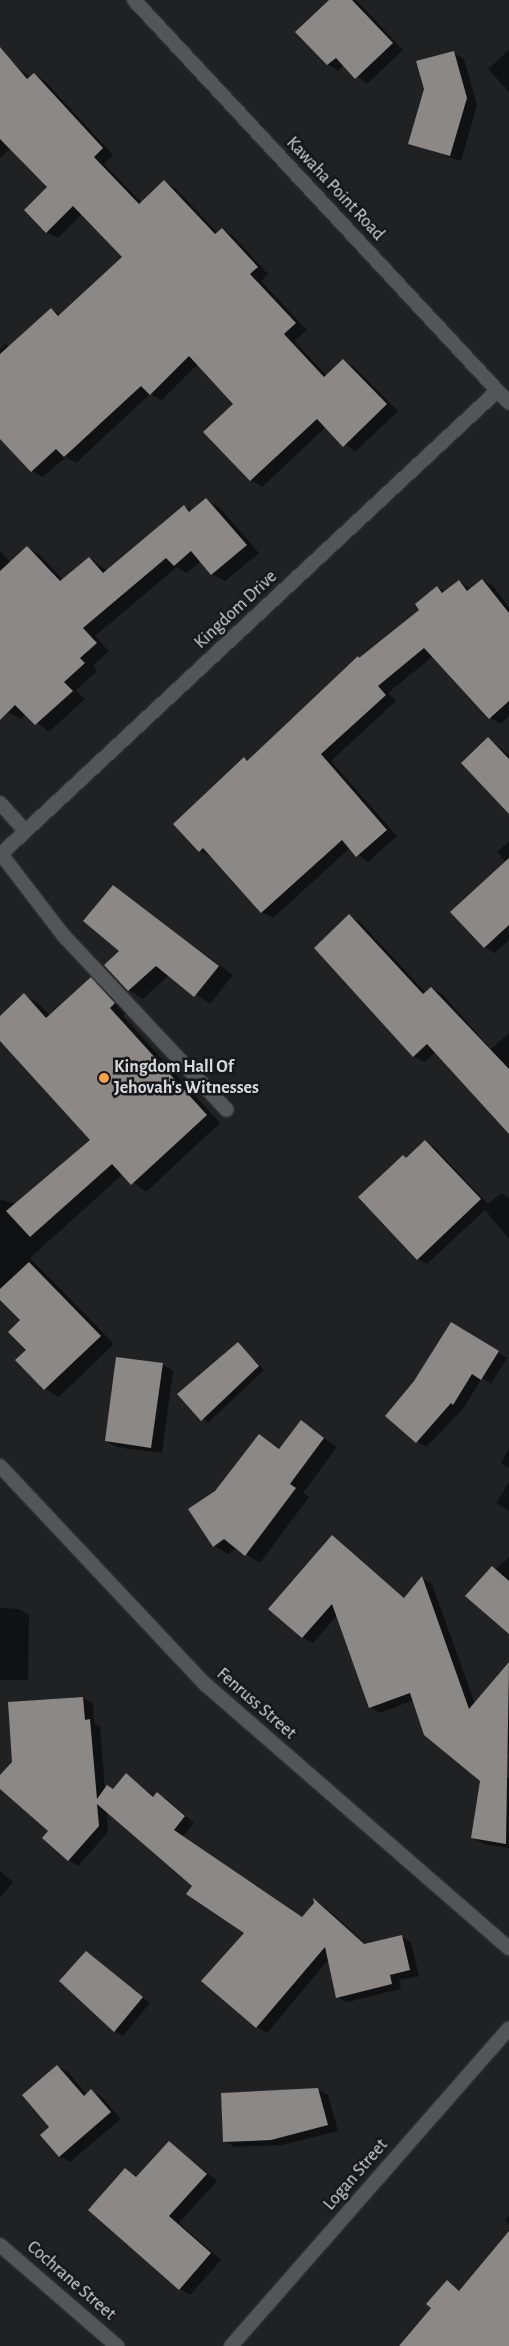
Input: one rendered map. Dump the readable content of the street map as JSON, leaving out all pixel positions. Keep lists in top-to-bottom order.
{
  "streets": {
    "street": [
      "Kawaha Point Road",
      "Kingdom Drive",
      "Fenruss Street",
      "Logan Street",
      "Cochrane Street"
    ]
  },
  "crossings": [
    ["Kawaha Point Road", "Kingdom Drive"]
  ],
  "places": ["Kingdom Hall Of Jehovah's Witnesses"]
}
